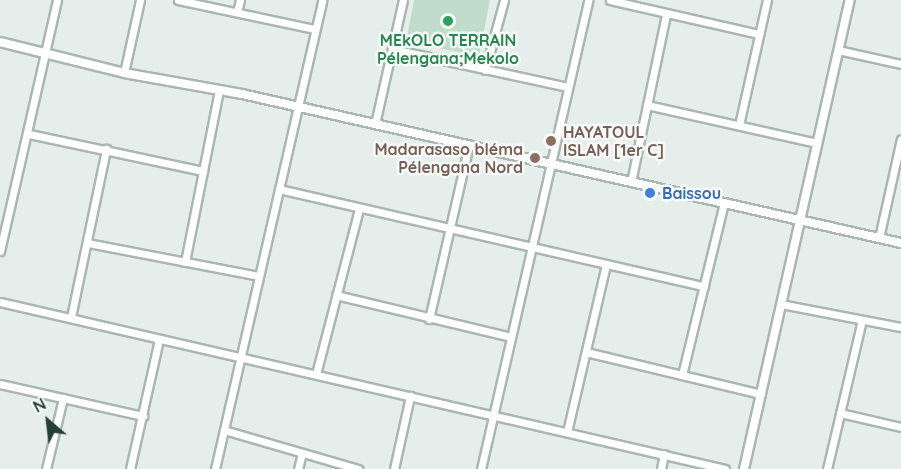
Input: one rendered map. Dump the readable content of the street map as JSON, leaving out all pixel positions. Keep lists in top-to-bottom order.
{
  "places": [
    "MEkOLO TERRAIN Pélengana;Mekolo",
    "HAYATOUL ISLAM [1er C]",
    "Madarasaso bléma Pélengana Nord",
    "Baissou"
  ],
  "north": "top left"
}
